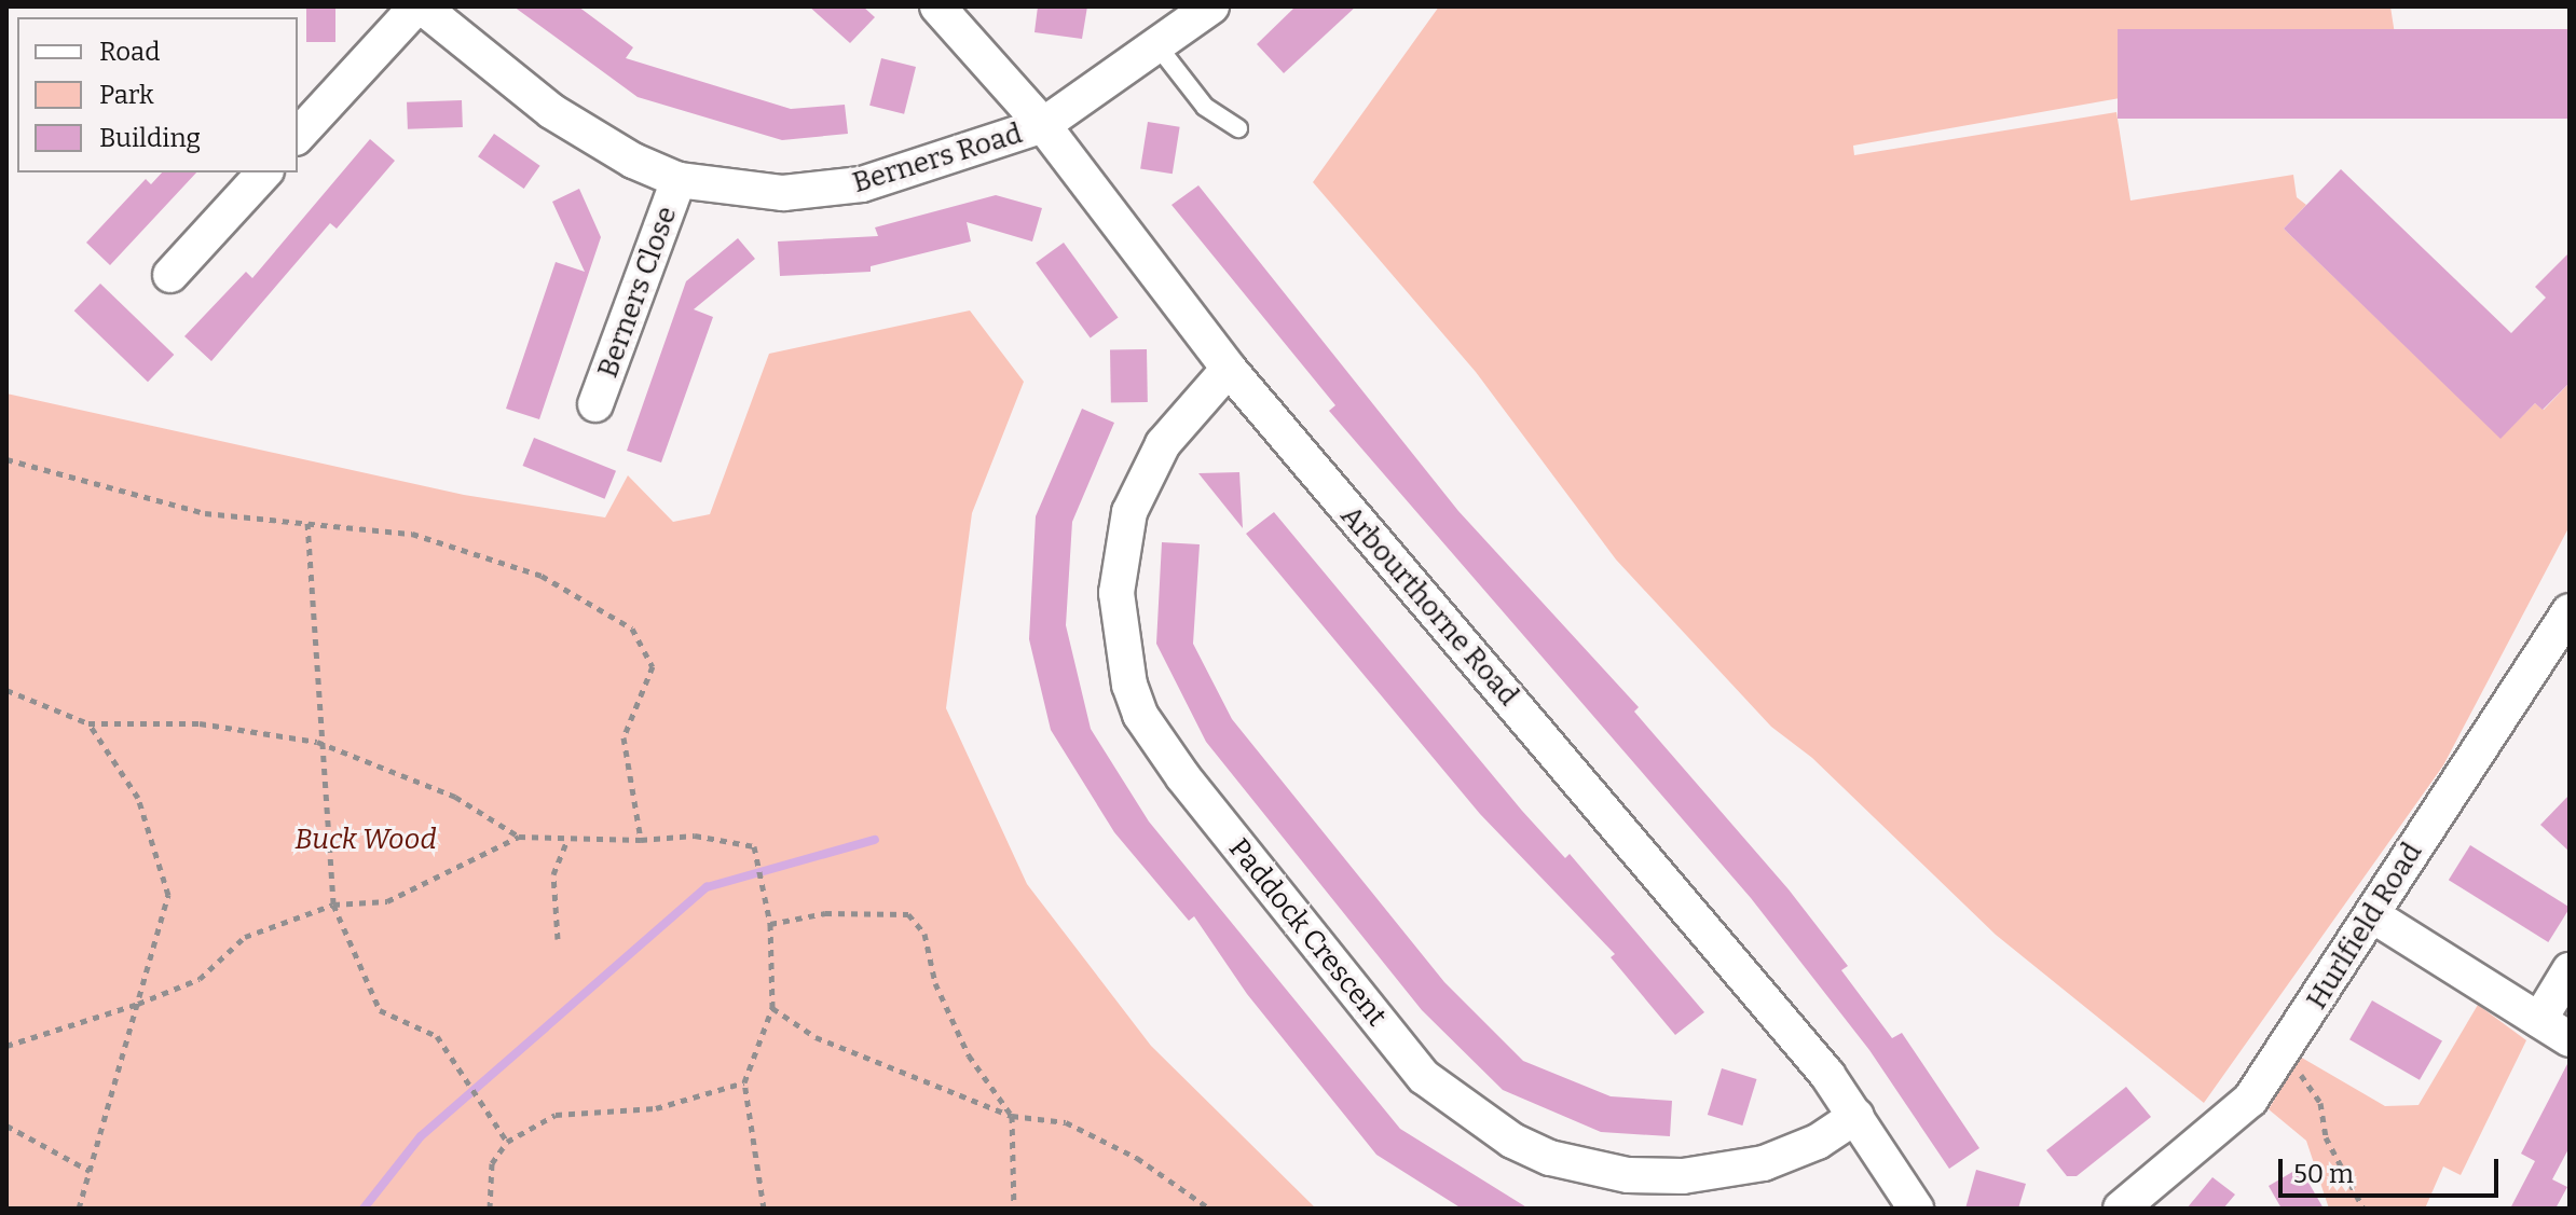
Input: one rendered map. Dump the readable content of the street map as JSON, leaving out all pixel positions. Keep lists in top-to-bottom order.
{
  "streets": {
    "street": [
      "Berners Road",
      "Berners Close",
      "Arbourthorne Road",
      "Hurlfield Road",
      "Paddock Crescent"
    ]
  },
  "crossings": [
    ["Berners Road", "Berners Close"],
    ["Berners Road", "Arbourthorne Road"],
    ["Arbourthorne Road", "Paddock Crescent"]
  ],
  "parks": ["Buck Wood"],
  "legend": ["Road", "Park", "Building"],
  "scale_bar": "50 m"
}
